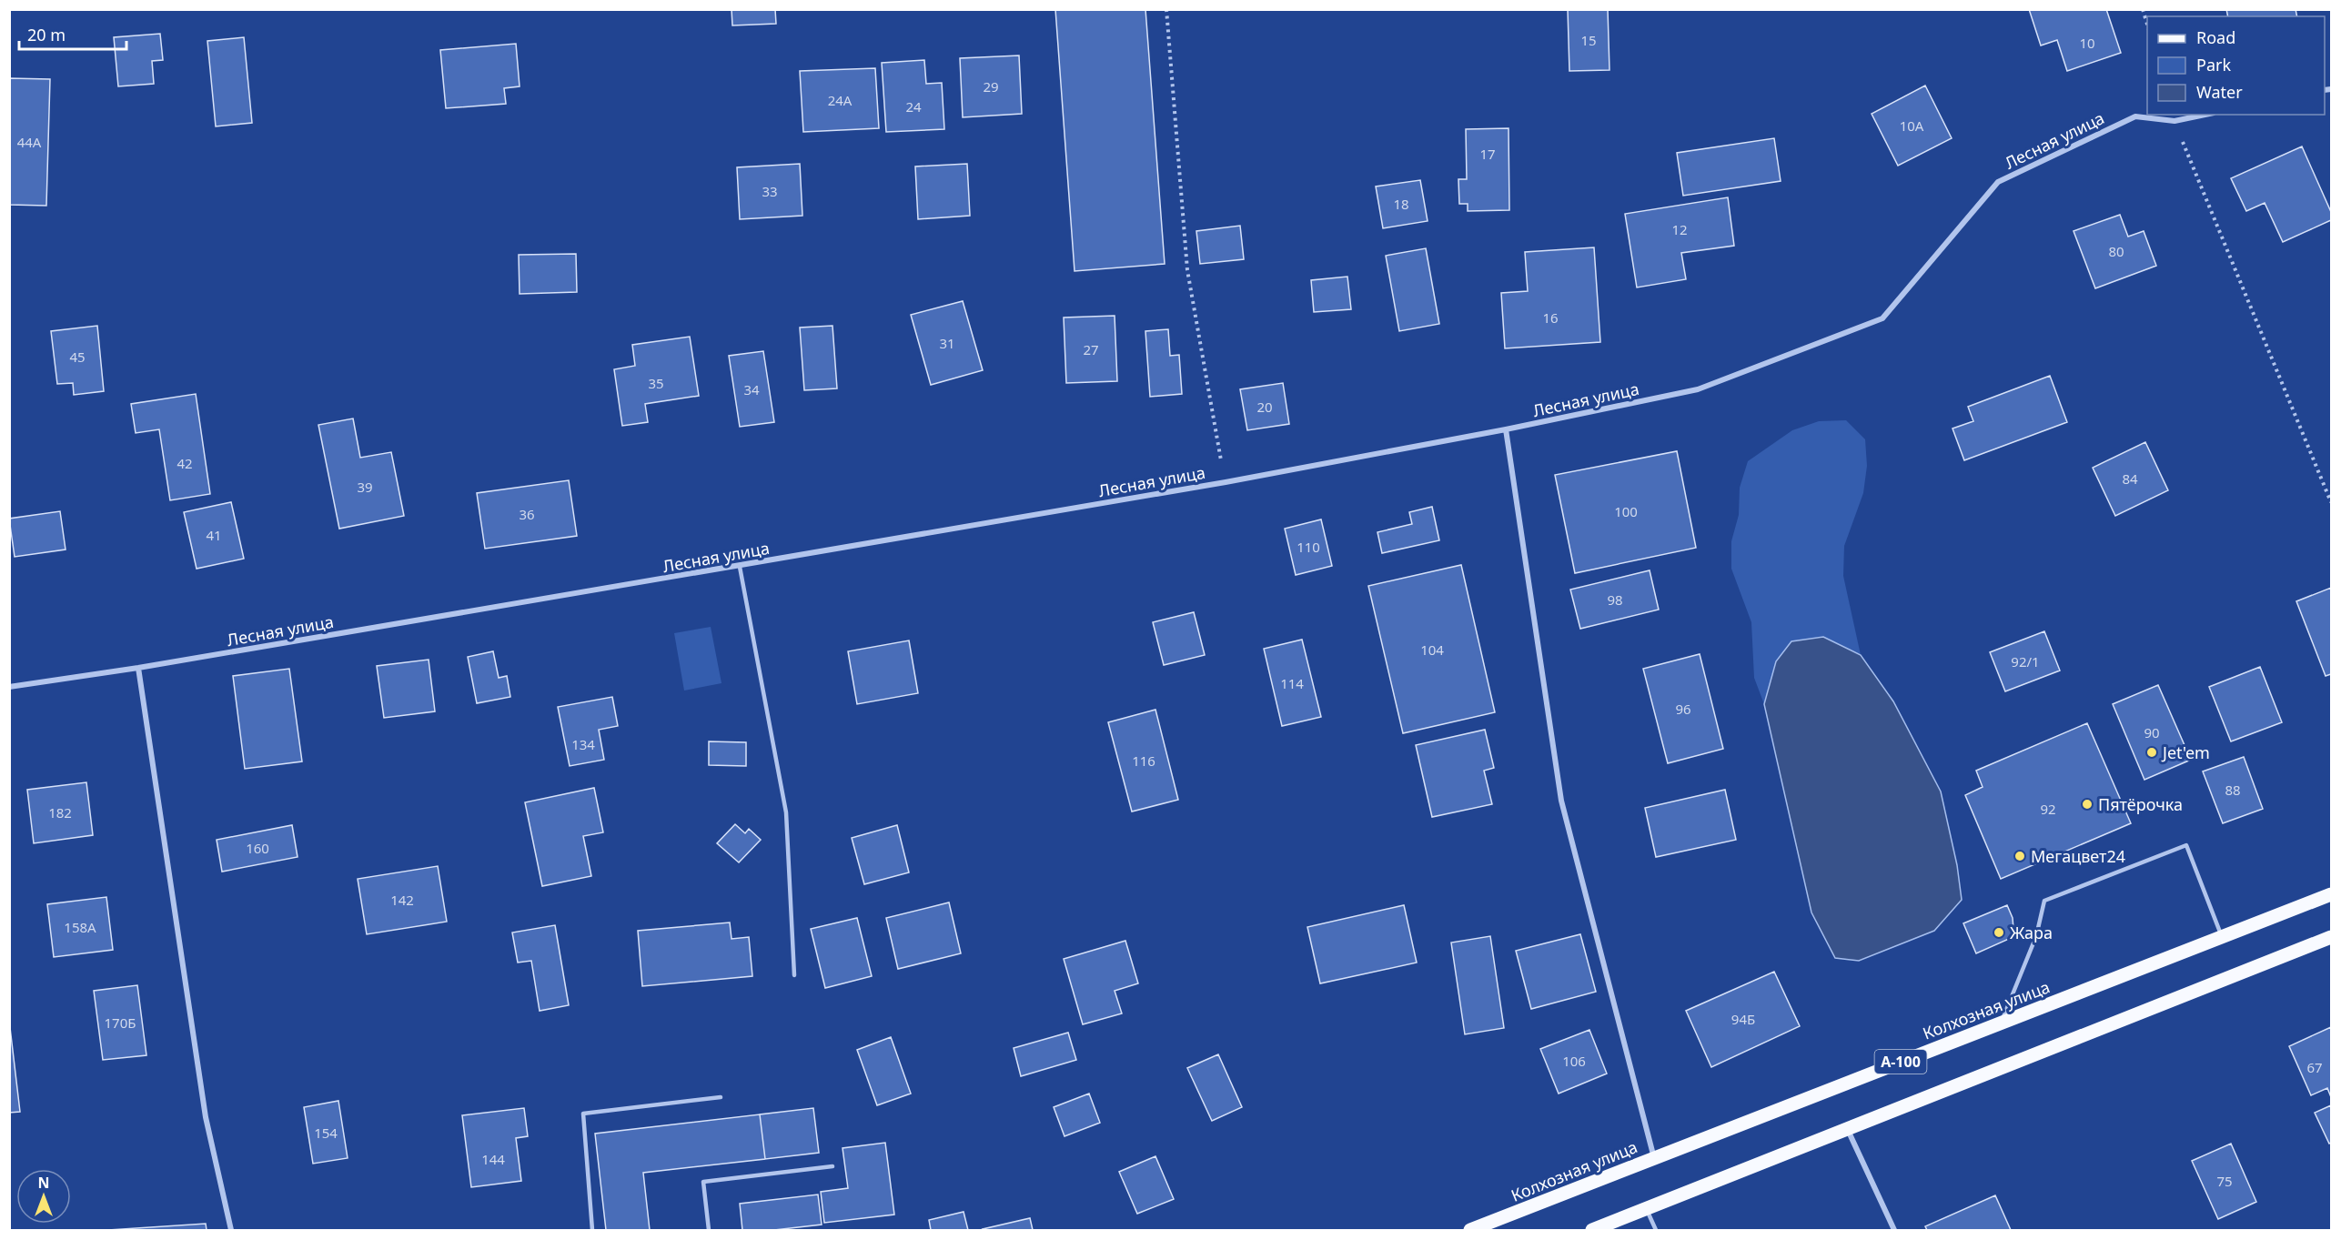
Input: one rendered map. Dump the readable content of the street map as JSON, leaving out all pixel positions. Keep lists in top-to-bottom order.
{
  "streets": {
    "main road": ["Колхозная улица", "А-100"],
    "street": ["Лесная улица"]
  },
  "places": [
    "Jet'em",
    "Пятёрочка",
    "Мегацвет24",
    "Жара"
  ],
  "house_numbers": [
    "15",
    "10",
    "29",
    "24А",
    "24",
    "10А",
    "44А",
    "17",
    "33",
    "18",
    "12",
    "80",
    "16",
    "31",
    "27",
    "45",
    "35",
    "34",
    "20",
    "42",
    "84",
    "39",
    "100",
    "36",
    "41",
    "110",
    "98",
    "104",
    "92/1",
    "114",
    "96",
    "90",
    "134",
    "116",
    "88",
    "92",
    "182",
    "160",
    "142",
    "158А",
    "94Б",
    "170Б",
    "106",
    "67",
    "154",
    "144",
    "75"
  ],
  "legend": ["Road", "Park", "Water"],
  "scale_bar": "20 m",
  "north": "top"
}
